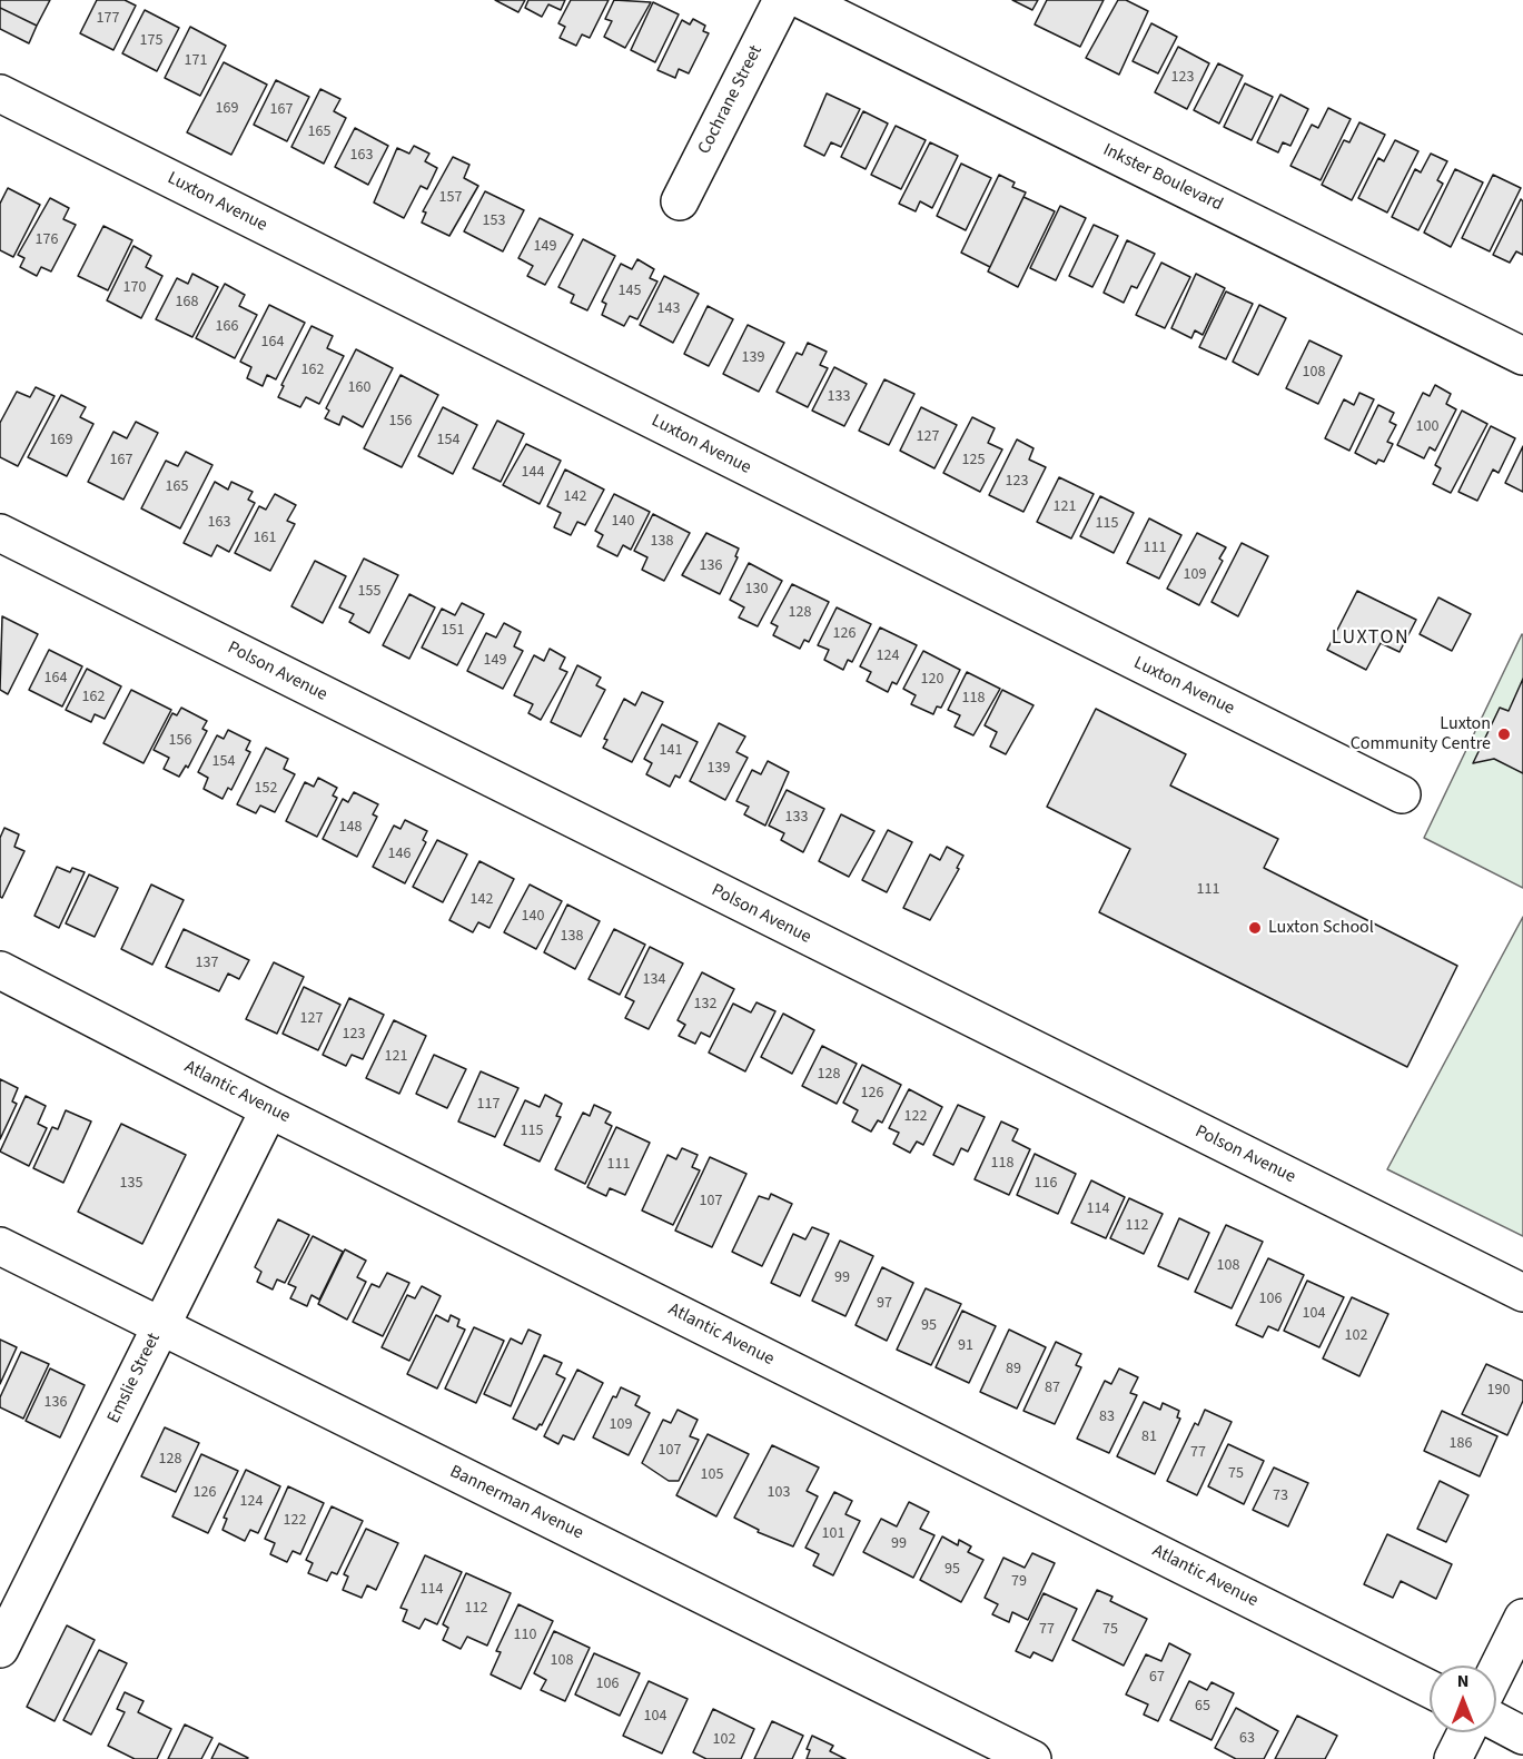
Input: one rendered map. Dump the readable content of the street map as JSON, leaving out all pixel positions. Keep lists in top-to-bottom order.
{
  "streets": {
    "street": [
      "Cochrane Street",
      "Inkster Boulevard",
      "Luxton Avenue",
      "Polson Avenue",
      "Atlantic Avenue",
      "Emslie Street",
      "Bannerman Avenue"
    ]
  },
  "crossings": [
    ["Atlantic Avenue", "Emslie Street"],
    ["Emslie Street", "Bannerman Avenue"]
  ],
  "districts": ["LUXTON"],
  "places": ["Luxton Community Centre", "Luxton School"],
  "house_numbers": [
    "177",
    "175",
    "171",
    "123",
    "169",
    "167",
    "165",
    "163",
    "157",
    "153",
    "176",
    "149",
    "170",
    "145",
    "168",
    "143",
    "166",
    "164",
    "139",
    "162",
    "108",
    "160",
    "133",
    "156",
    "100",
    "127",
    "169",
    "154",
    "167",
    "125",
    "144",
    "123",
    "165",
    "142",
    "121",
    "140",
    "163",
    "115",
    "161",
    "138",
    "111",
    "136",
    "109",
    "130",
    "155",
    "128",
    "151",
    "126",
    "124",
    "149",
    "164",
    "120",
    "162",
    "118",
    "156",
    "141",
    "154",
    "139",
    "152",
    "133",
    "148",
    "146",
    "111",
    "142",
    "140",
    "138",
    "137",
    "134",
    "132",
    "127",
    "123",
    "121",
    "128",
    "126",
    "117",
    "122",
    "115",
    "118",
    "111",
    "135",
    "116",
    "107",
    "114",
    "112",
    "108",
    "99",
    "106",
    "97",
    "104",
    "95",
    "102",
    "91",
    "89",
    "87",
    "190",
    "136",
    "83",
    "109",
    "81",
    "186",
    "107",
    "77",
    "128",
    "75",
    "105",
    "126",
    "103",
    "73",
    "124",
    "122",
    "101",
    "99",
    "95",
    "79",
    "114",
    "112",
    "77",
    "75",
    "110",
    "108",
    "67",
    "106",
    "65",
    "104",
    "63",
    "102"
  ],
  "north": "top"
}
